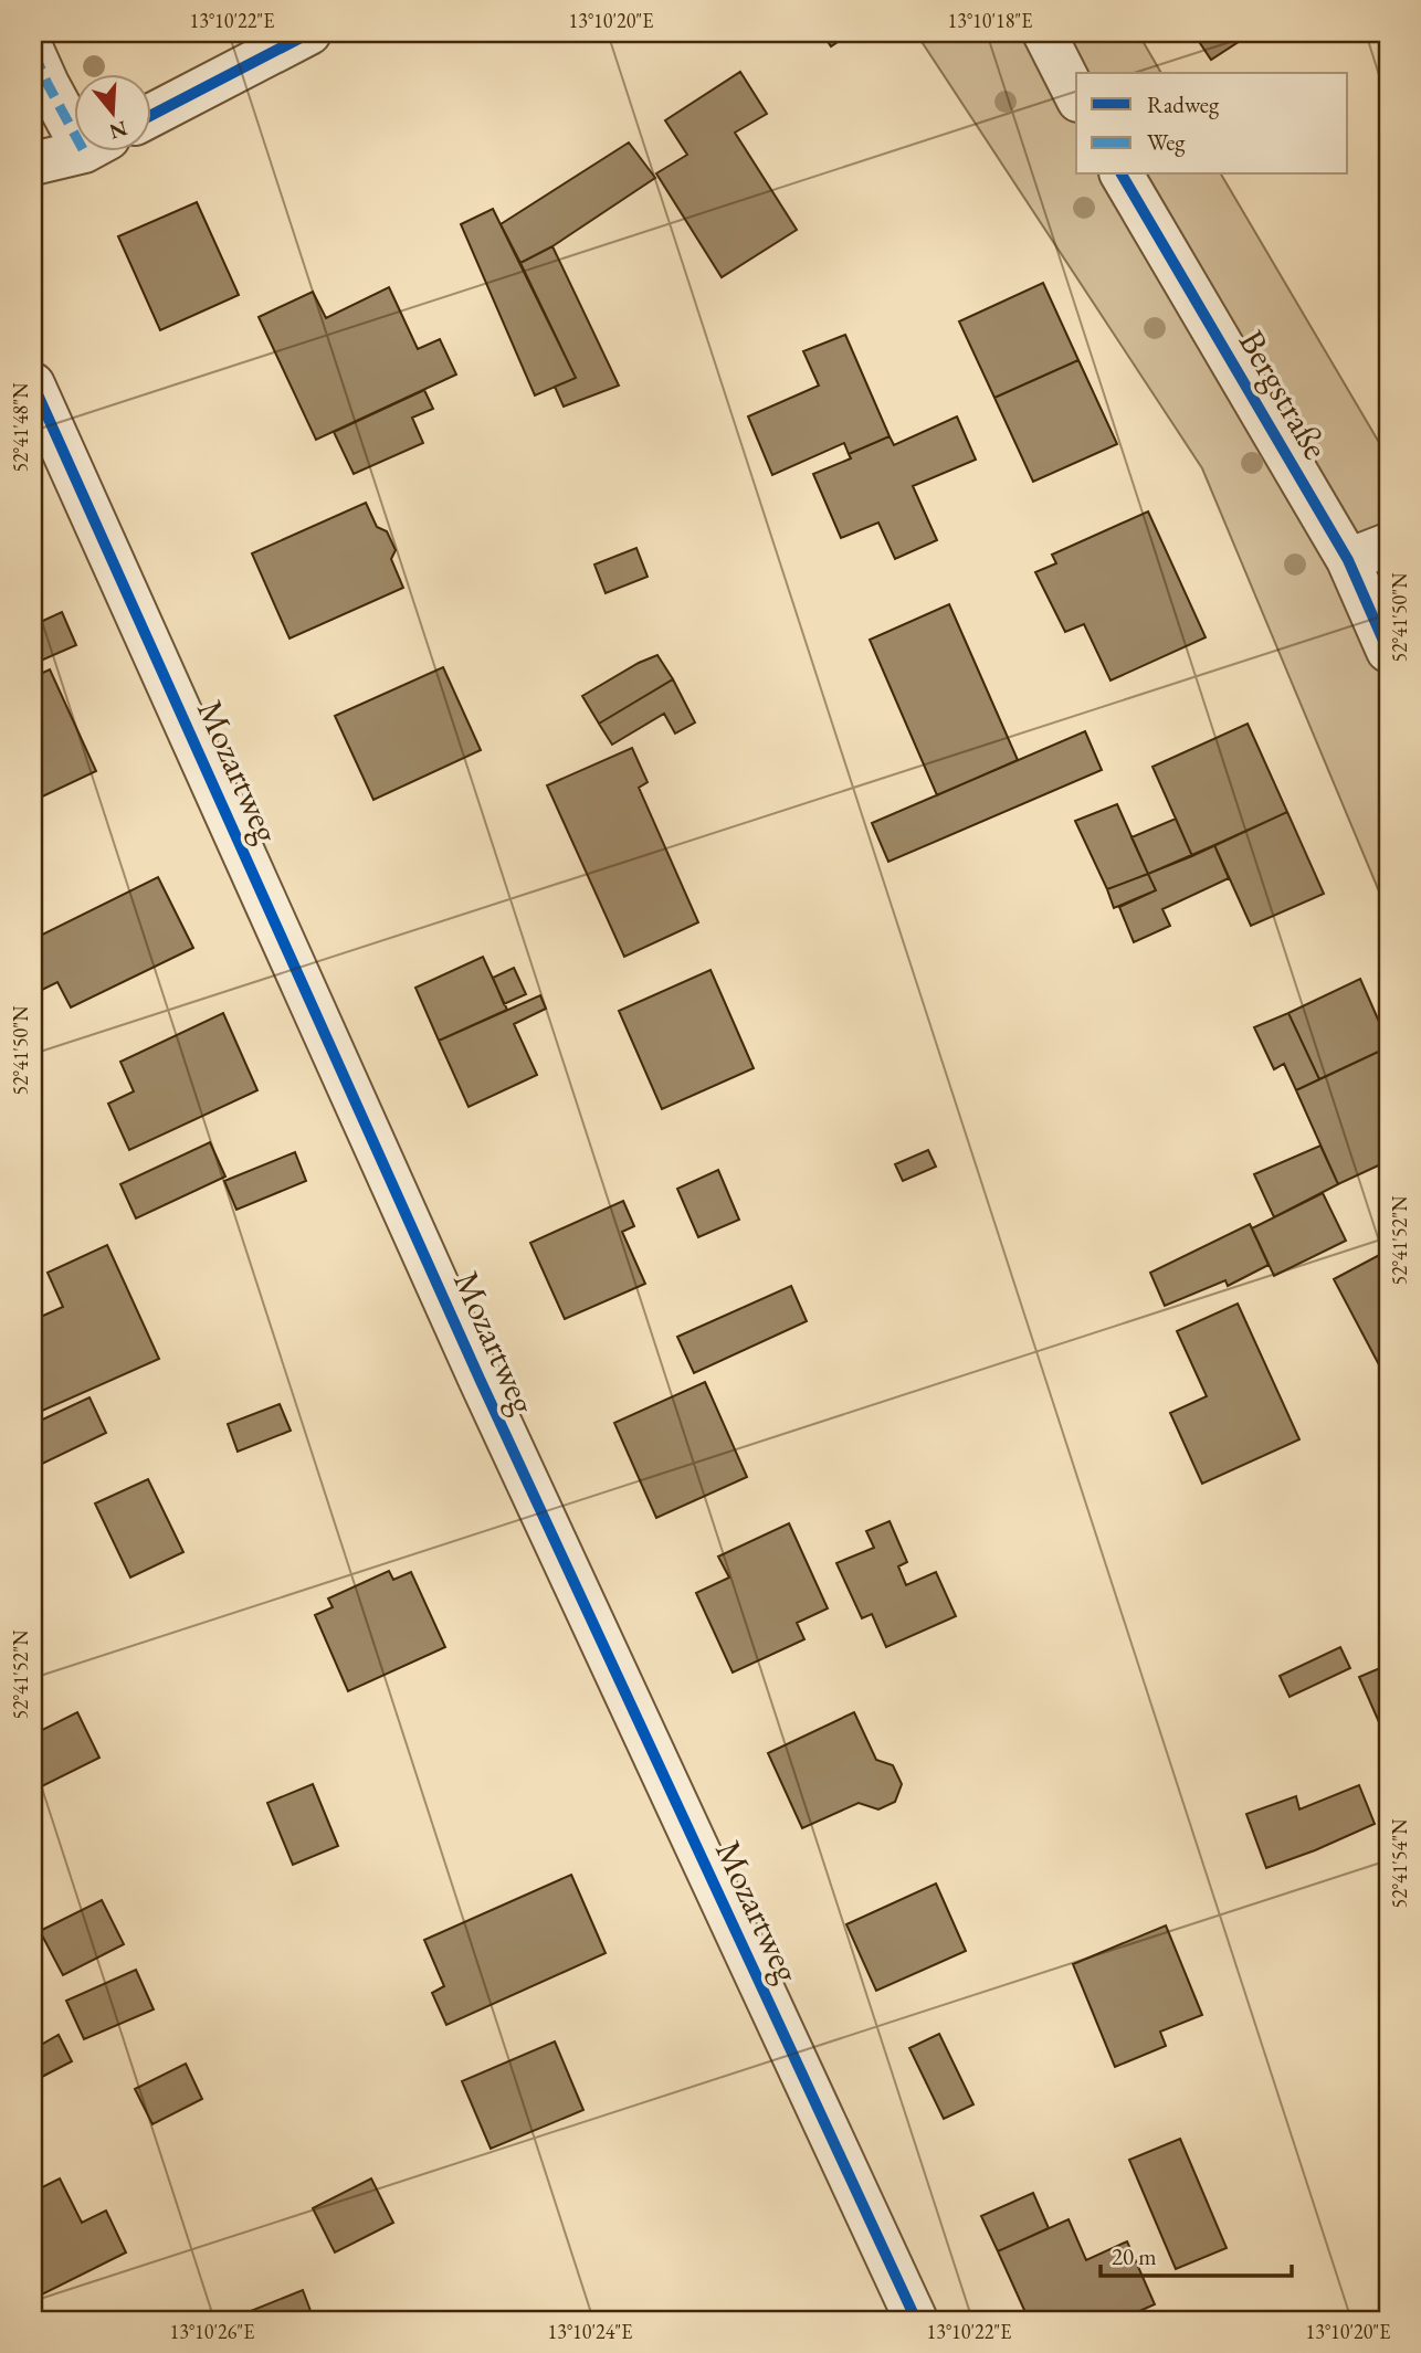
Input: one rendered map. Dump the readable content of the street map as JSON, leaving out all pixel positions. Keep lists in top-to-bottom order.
{
  "streets": {
    "street": ["Bergstraße", "Mozartweg"]
  },
  "legend": ["Radweg", "Weg"],
  "scale_bar": "20 m",
  "north": "bottom",
  "coordinates": [
    "13°10'22\"E",
    "13°10'20\"E",
    "13°10'18\"E",
    "52°41'48\"N",
    "52°41'50\"N",
    "52°41'52\"N",
    "52°41'54\"N",
    "13°10'26\"E",
    "13°10'24\"E"
  ]
}
